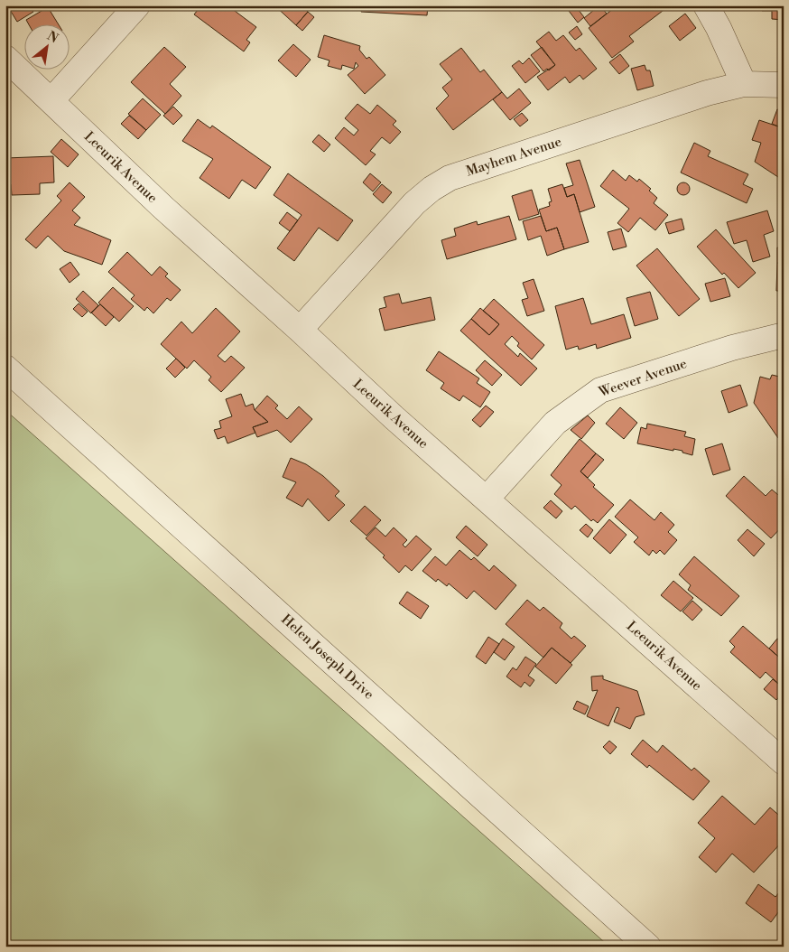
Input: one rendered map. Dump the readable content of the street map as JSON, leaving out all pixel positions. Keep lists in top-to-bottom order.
{
  "streets": {
    "street": [
      "Mayhem Avenue",
      "Leeurik Avenue",
      "Weever Avenue",
      "Helen Joseph Drive"
    ]
  },
  "crossings": [
    ["Mayhem Avenue", "Leeurik Avenue"],
    ["Leeurik Avenue", "Weever Avenue"]
  ],
  "north": "top right"
}
